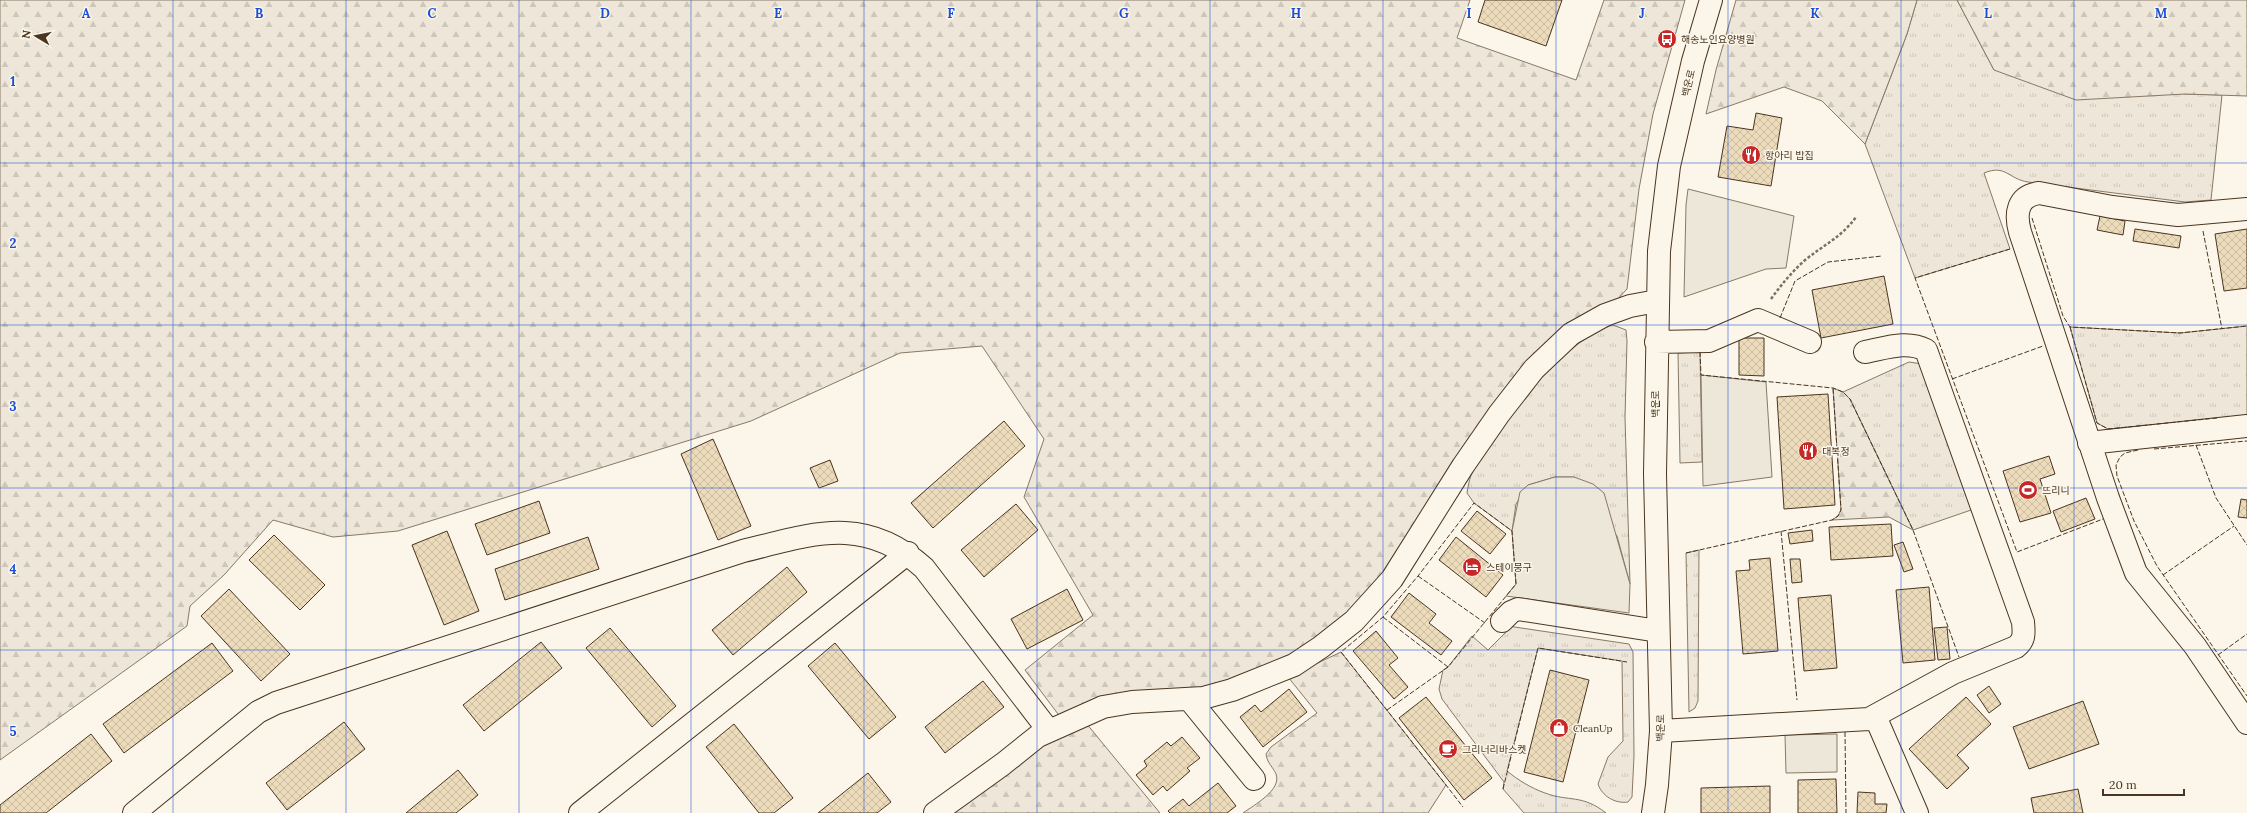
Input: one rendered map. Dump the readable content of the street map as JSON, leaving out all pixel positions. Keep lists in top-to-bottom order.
{
  "streets": {
    "street": ["백운로"]
  },
  "places": {
    "bus stop": ["해송노인요양병원"],
    "restaurant": ["항아리 밥집", "대복정"],
    "sports": ["뜨리니"],
    "hotel": ["스테이뭉구"],
    "shop": ["CleanUp"],
    "cafe": ["그리너리바스켓"]
  },
  "scale_bar": "20 m",
  "north": "left",
  "grid": {
    "columns": [
      "A",
      "B",
      "C",
      "D",
      "E",
      "F",
      "G",
      "H",
      "I",
      "J",
      "K",
      "L",
      "M"
    ],
    "rows": [
      "1",
      "2",
      "3",
      "4",
      "5"
    ]
  }
}
